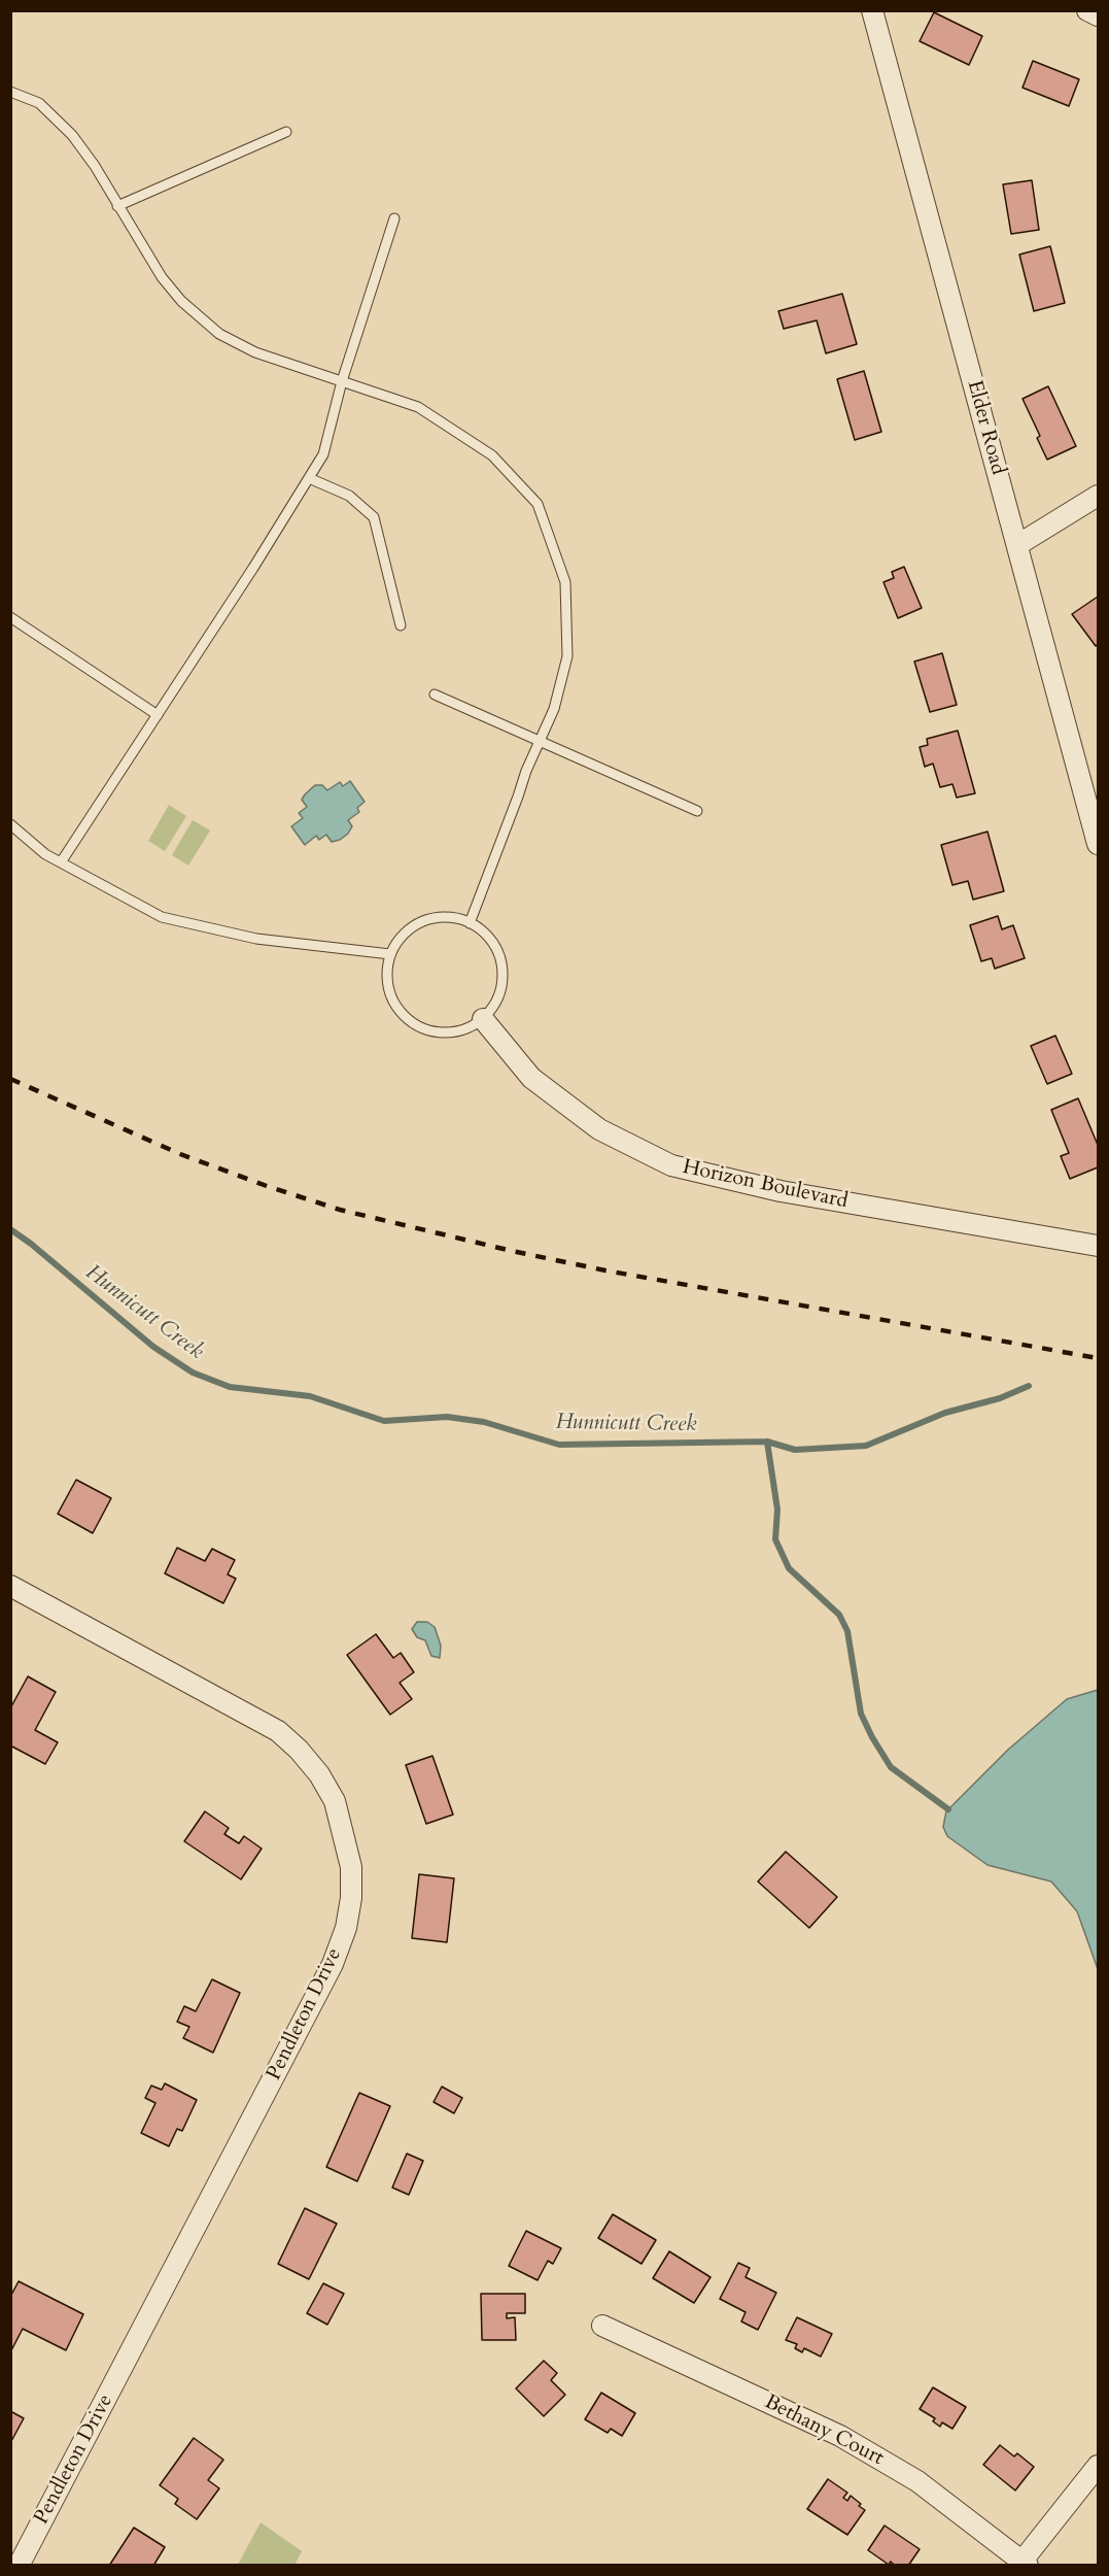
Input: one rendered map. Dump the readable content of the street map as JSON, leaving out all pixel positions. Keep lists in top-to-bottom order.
{
  "streets": {
    "street": [
      "Elder Road",
      "Horizon Boulevard",
      "Pendleton Drive",
      "Bethany Court"
    ]
  },
  "water": ["Hunnicutt Creek"]
}
